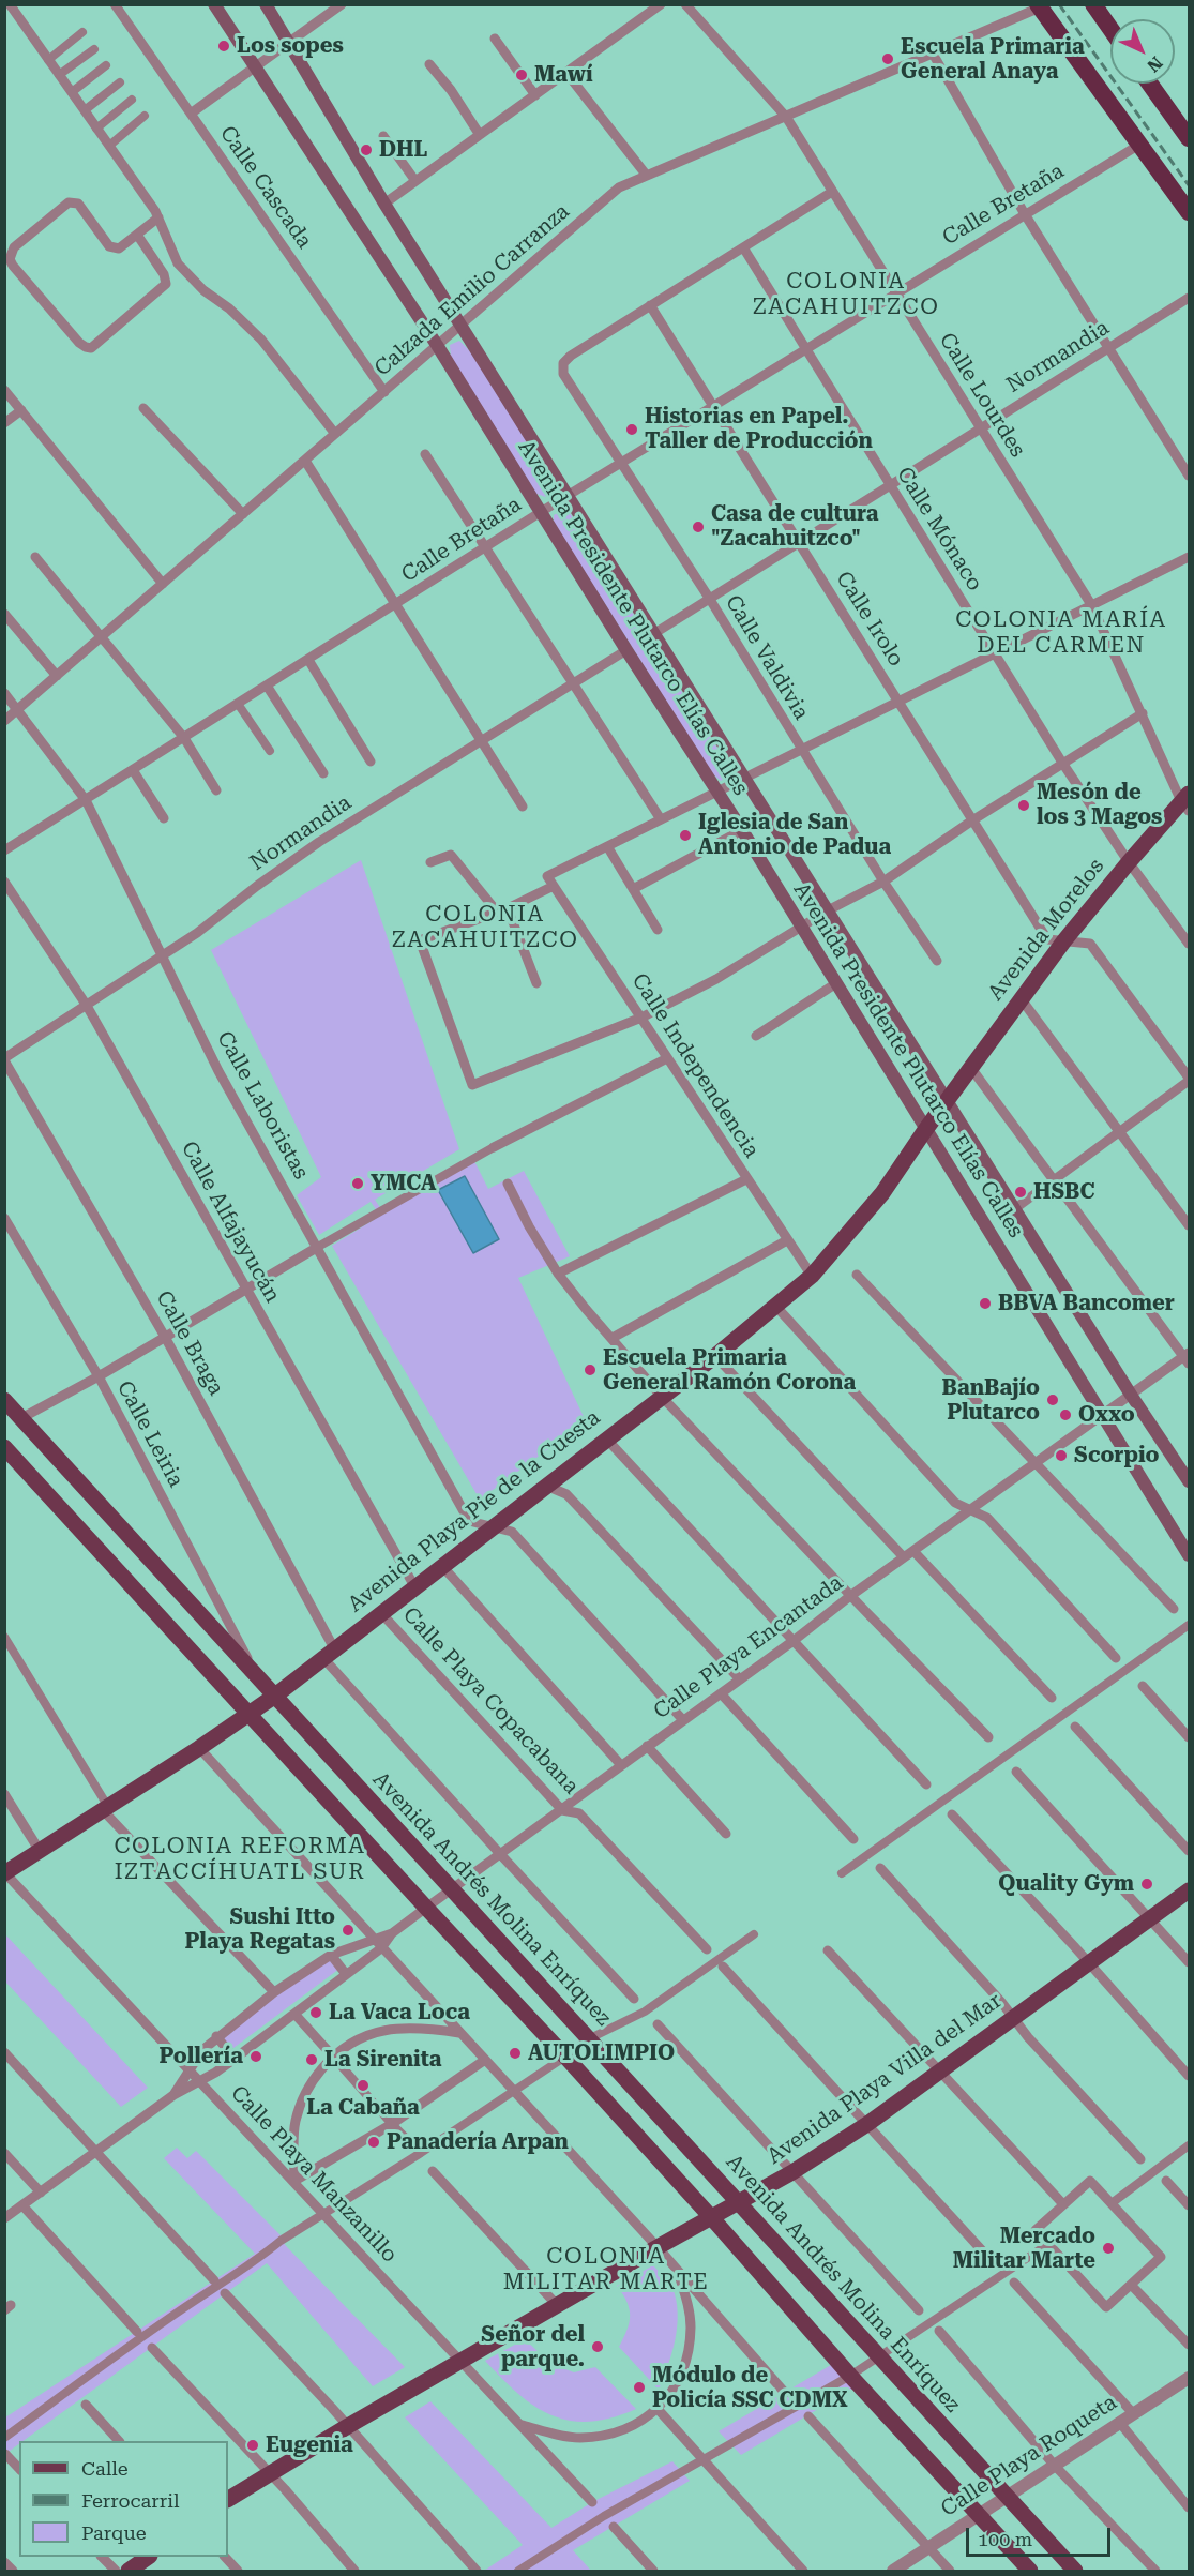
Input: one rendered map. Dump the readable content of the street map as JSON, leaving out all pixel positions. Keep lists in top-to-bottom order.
{
  "streets": {
    "main road": [
      "Avenida Presidente Plutarco Elías Calles",
      "Avenida Morelos",
      "Avenida Playa Pie de la Cuesta",
      "Avenida Andrés Molina Enríquez",
      "Avenida Playa Villa del Mar"
    ],
    "street": [
      "Calle Cascada",
      "Calle Bretaña",
      "Calzada Emilio Carranza",
      "Normandia",
      "Calle Lourdes",
      "Calle Mónaco",
      "Calle Irolo",
      "Calle Valdivia",
      "Calle Independencia",
      "Calle Laboristas",
      "Calle Alfajayucán",
      "Calle Braga",
      "Calle Leiria",
      "Calle Playa Encantada",
      "Calle Playa Copacabana",
      "Calle Playa Manzanillo",
      "Calle Playa Roqueta"
    ]
  },
  "crossings": [
    ["Calle Cascada", "Calzada Emilio Carranza"],
    ["Calle Bretaña", "Calle Lourdes"],
    ["Calle Bretaña", "Calle Mónaco"],
    ["Calle Bretaña", "Avenida Presidente Plutarco Elías Calles"],
    ["Calle Bretaña", "Calle Irolo"],
    ["Calle Bretaña", "Calle Valdivia"],
    ["Calle Bretaña", "Calle Laboristas"],
    ["Calzada Emilio Carranza", "Calle Lourdes"],
    ["Calzada Emilio Carranza", "Avenida Presidente Plutarco Elías Calles"],
    ["Calzada Emilio Carranza", "Calle Laboristas"],
    ["Normandia", "Calle Lourdes"],
    ["Normandia", "Calle Mónaco"],
    ["Normandia", "Avenida Presidente Plutarco Elías Calles"],
    ["Normandia", "Calle Irolo"],
    ["Normandia", "Calle Valdivia"],
    ["Normandia", "Calle Laboristas"],
    ["Normandia", "Calle Alfajayucán"],
    ["Normandia", "Calle Braga"],
    ["Calle Lourdes", "Avenida Morelos"],
    ["Calle Mónaco", "Avenida Morelos"],
    ["Avenida Presidente Plutarco Elías Calles", "Avenida Morelos"],
    ["Avenida Presidente Plutarco Elías Calles", "Avenida Playa Pie de la Cuesta"],
    ["Avenida Presidente Plutarco Elías Calles", "Calle Playa Encantada"],
    ["Calle Irolo", "Calle Valdivia"],
    ["Calle Irolo", "Avenida Morelos"],
    ["Avenida Morelos", "Avenida Playa Pie de la Cuesta"],
    ["Calle Independencia", "Avenida Playa Pie de la Cuesta"],
    ["Calle Laboristas", "Avenida Playa Pie de la Cuesta"],
    ["Calle Laboristas", "Calle Playa Encantada"],
    ["Calle Alfajayucán", "Avenida Playa Pie de la Cuesta"],
    ["Calle Braga", "Avenida Playa Pie de la Cuesta"],
    ["Calle Braga", "Calle Playa Encantada"],
    ["Calle Leiria", "Avenida Andrés Molina Enríquez"],
    ["Avenida Playa Pie de la Cuesta", "Calle Playa Copacabana"],
    ["Avenida Playa Pie de la Cuesta", "Avenida Andrés Molina Enríquez"],
    ["Avenida Playa Pie de la Cuesta", "Calle Playa Manzanillo"],
    ["Calle Playa Encantada", "Calle Playa Copacabana"],
    ["Calle Playa Encantada", "Avenida Andrés Molina Enríquez"],
    ["Calle Playa Encantada", "Calle Playa Manzanillo"],
    ["Avenida Andrés Molina Enríquez", "Avenida Playa Villa del Mar"],
    ["Avenida Andrés Molina Enríquez", "Calle Playa Roqueta"],
    ["Avenida Playa Villa del Mar", "Calle Playa Manzanillo"]
  ],
  "districts": [
    "COLONIA ZACAHUITZCO",
    "COLONIA MARÍA DEL CARMEN",
    "COLONIA ZACAHUITZCO",
    "COLONIA REFORMA IZTACCÍHUATL SUR",
    "COLONIA MILITAR MARTE"
  ],
  "places": [
    "Los sopes",
    "Escuela Primaria General Anaya",
    "Mawí",
    "DHL",
    "Historias en Papel. Taller de Producción",
    "Casa de cultura \"Zacahuitzco\"",
    "Mesón de los 3 Magos",
    "Iglesia de San Antonio de Padua",
    "YMCA",
    "HSBC",
    "BBVA Bancomer",
    "Escuela Primaria General Ramón Corona",
    "BanBajío Plutarco",
    "Oxxo",
    "Scorpio",
    "Quality Gym",
    "Sushi Itto Playa Regatas",
    "La Vaca Loca",
    "AUTOLIMPIO",
    "Pollería",
    "La Sirenita",
    "La Cabaña",
    "Panadería Arpan",
    "Mercado Militar Marte",
    "Señor del parque.",
    "Módulo de Policía SSC CDMX",
    "Eugenia"
  ],
  "legend": ["Calle", "Ferrocarril", "Parque"],
  "scale_bar": "100 m",
  "north": "bottom right"
}
